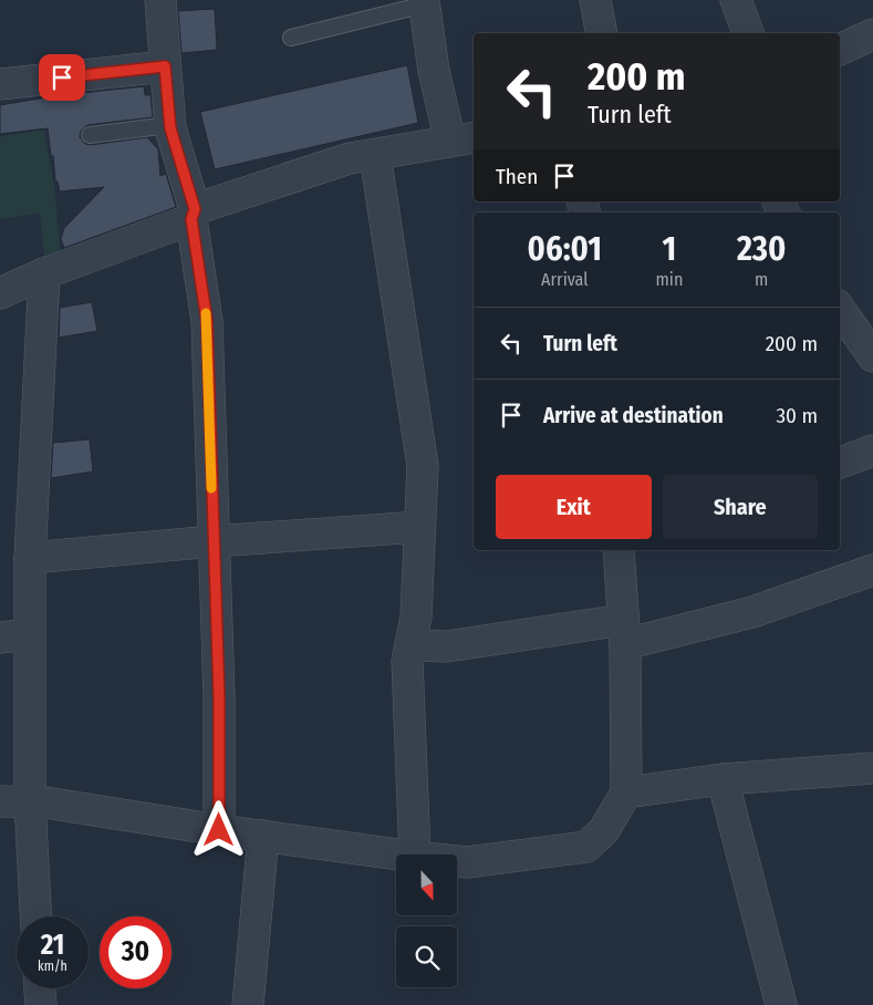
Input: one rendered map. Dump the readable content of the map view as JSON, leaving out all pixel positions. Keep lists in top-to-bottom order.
{
  "north": "bottom",
  "page": {
    "turn": ["200 m", "Turn left"],
    "then": "Then",
    "eta": [
      "06:01",
      "Arrival",
      "1",
      "min",
      "230",
      "m"
    ],
    "list": [
      {
        "name": "Turn left",
        "value": "200 m"
      },
      {
        "name": "Arrive at destination",
        "value": "30 m"
      }
    ],
    "buttons": ["Exit", "Share"],
    "speed": "21 km/h",
    "limit": "30"
  }
}
